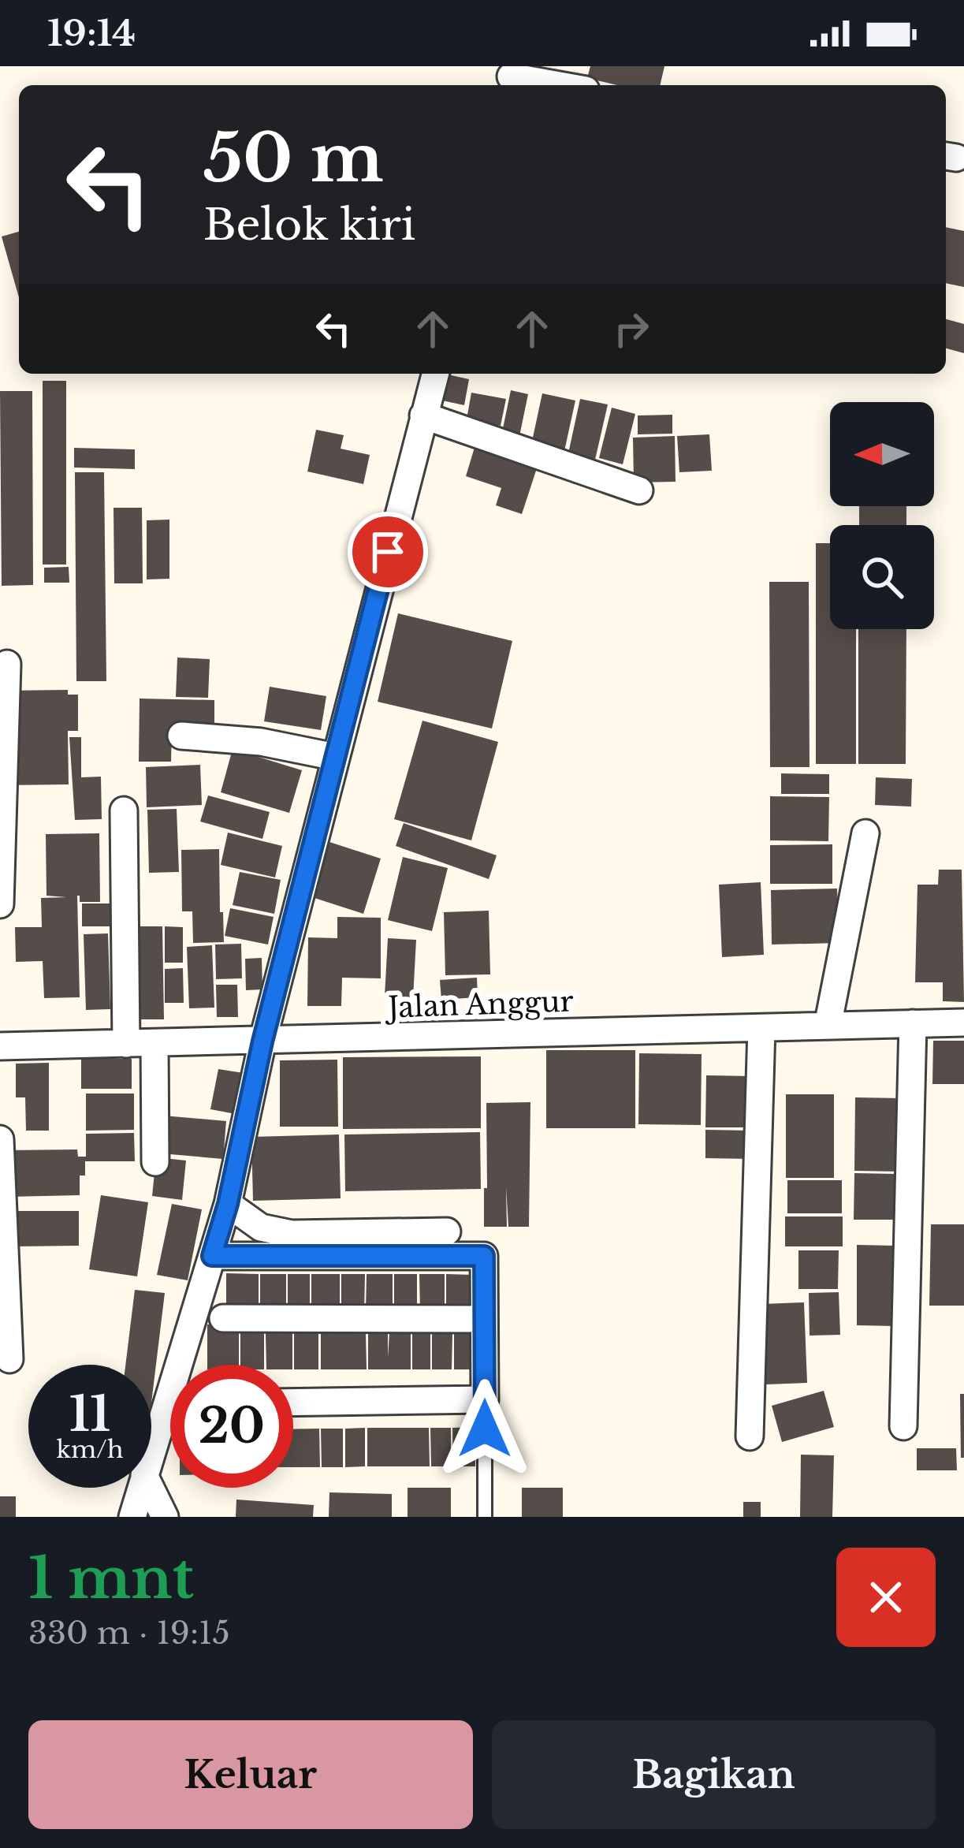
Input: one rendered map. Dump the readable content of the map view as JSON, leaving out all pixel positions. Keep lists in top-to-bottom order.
{
  "streets": {
    "street": ["Jalan Anggur"]
  },
  "north": "left",
  "page": {
    "status": "19:14",
    "turn": ["50 m", "Belok kiri"],
    "speed": "11 km/h",
    "limit": "20",
    "heading": ["1 mnt", "330 m · 19:15"],
    "buttons": ["Keluar", "Bagikan"]
  }
}
